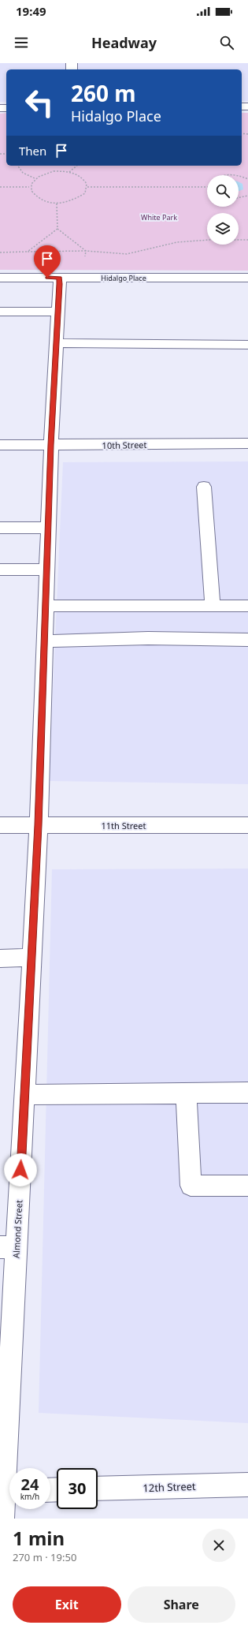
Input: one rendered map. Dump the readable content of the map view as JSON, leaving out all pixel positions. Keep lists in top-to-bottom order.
{
  "streets": {
    "street": [
      "Hidalgo Place",
      "10th Street",
      "11th Street",
      "Almond Street",
      "12th Street"
    ]
  },
  "crossings": [
    ["Hidalgo Place", "Almond Street"],
    ["10th Street", "Almond Street"],
    ["11th Street", "Almond Street"]
  ],
  "parks": ["White Park"],
  "page": {
    "status": "19:49",
    "header": "Headway",
    "turn": ["260 m", "Hidalgo Place"],
    "then": "Then",
    "speed": "24 km/h",
    "limit": "30",
    "heading": ["1 min", "270 m · 19:50"],
    "buttons": ["Exit", "Share"]
  }
}
